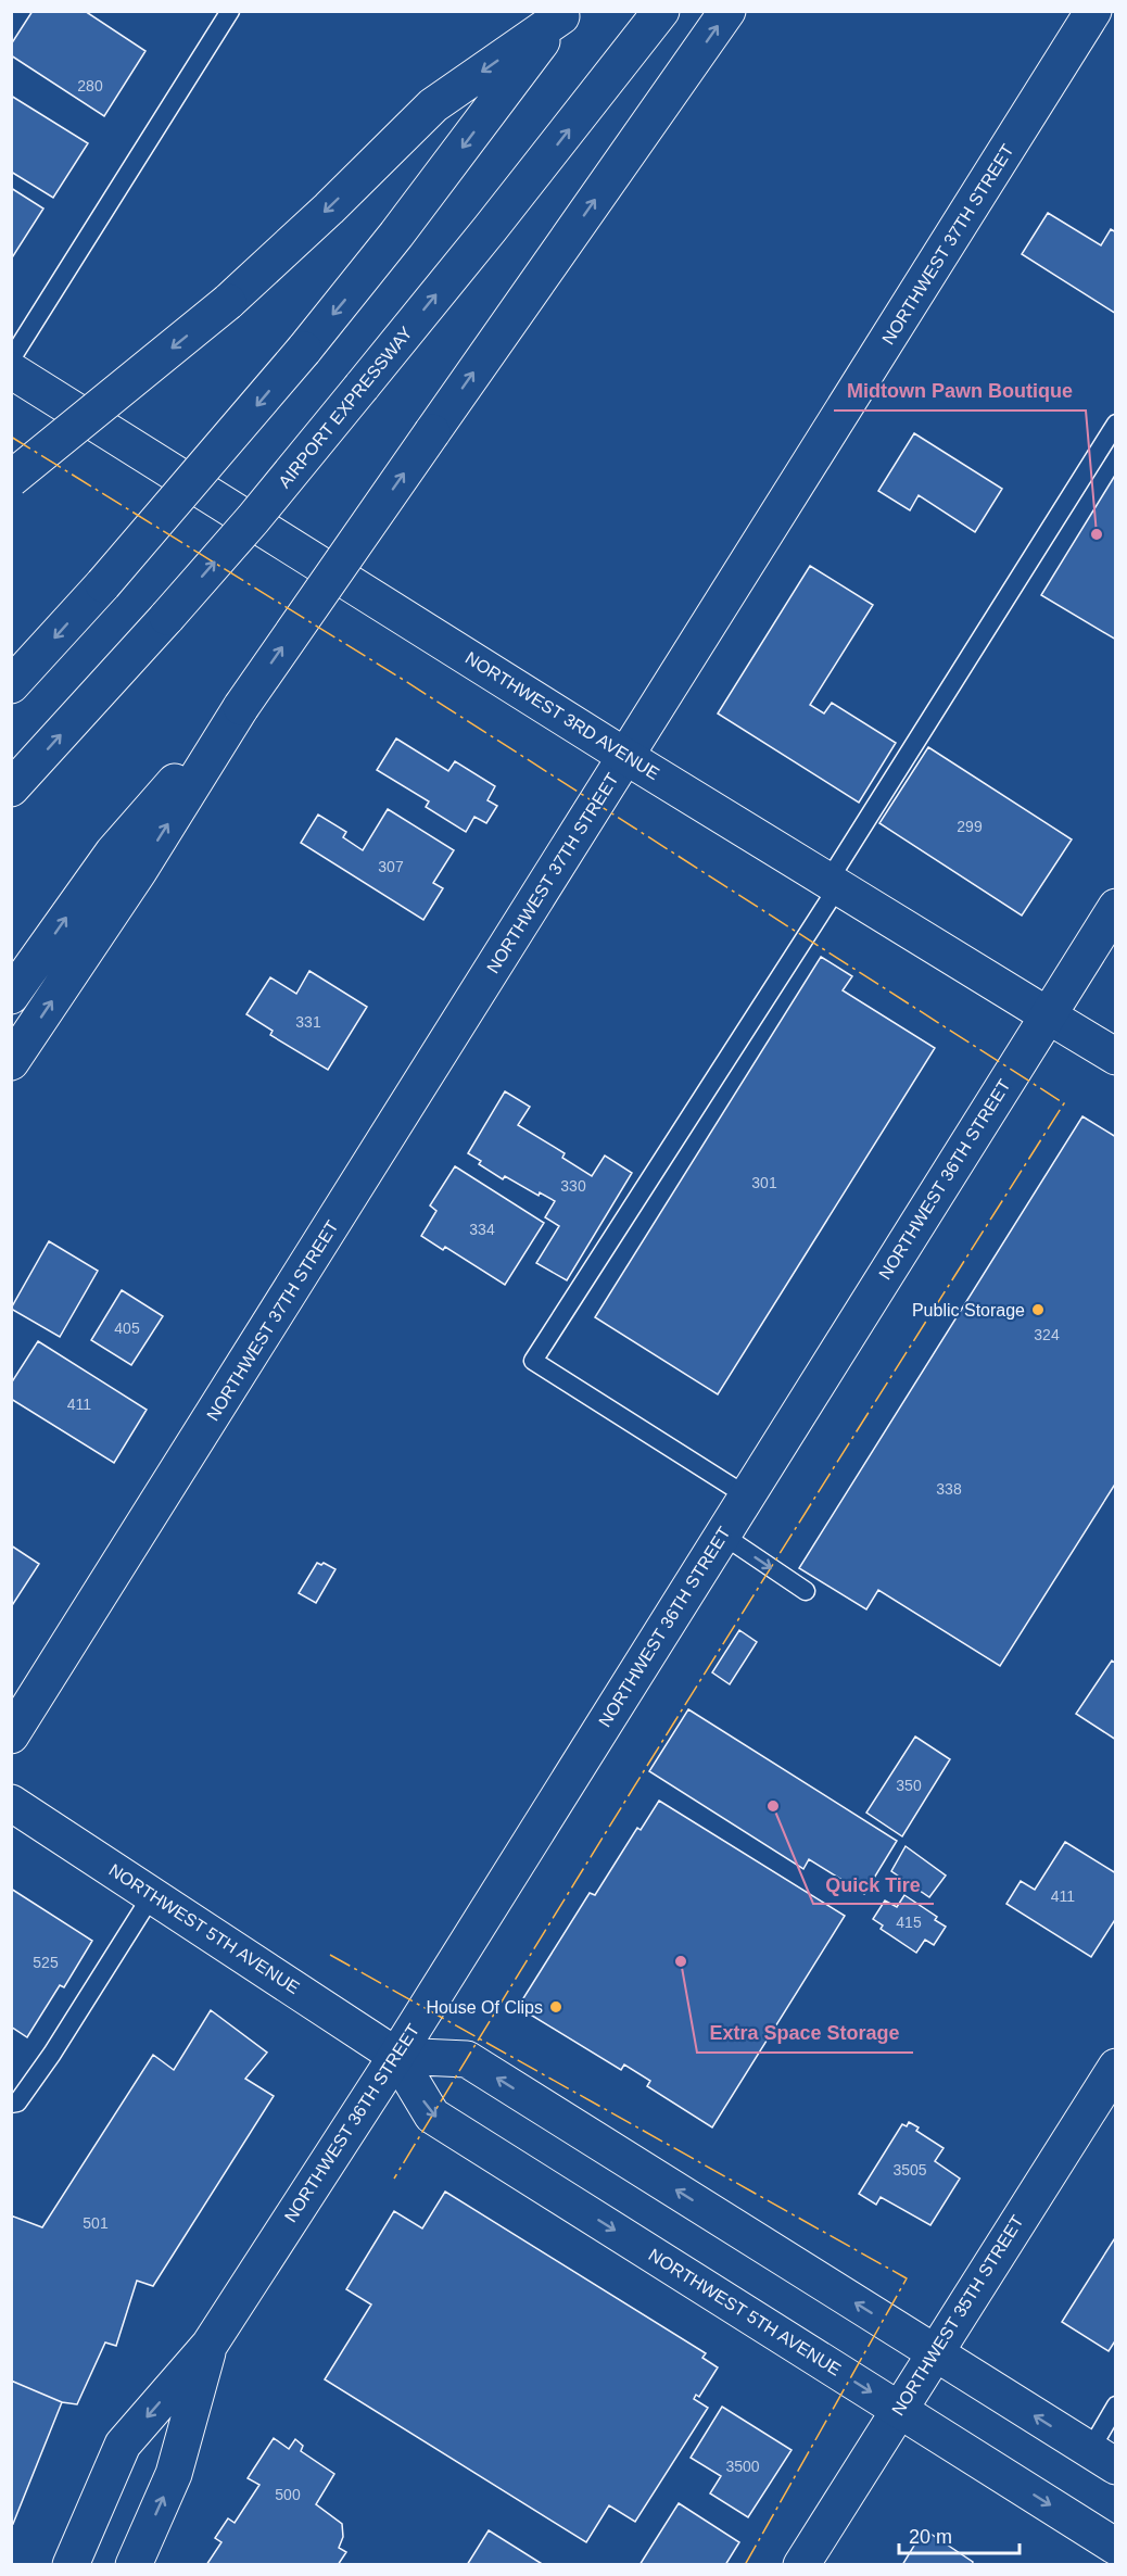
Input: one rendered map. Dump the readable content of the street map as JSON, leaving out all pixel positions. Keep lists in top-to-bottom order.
{
  "streets": {
    "main road": [
      "NORTHWEST 37TH STREET",
      "AIRPORT EXPRESSWAY",
      "NORTHWEST 3RD AVENUE",
      "NORTHWEST 36TH STREET",
      "NORTHWEST 5TH AVENUE",
      "NORTHWEST 35TH STREET"
    ]
  },
  "crossings": [
    ["NORTHWEST 37TH STREET", "NORTHWEST 3RD AVENUE"],
    ["NORTHWEST 3RD AVENUE", "NORTHWEST 36TH STREET"],
    ["NORTHWEST 36TH STREET", "NORTHWEST 5TH AVENUE"],
    ["NORTHWEST 5TH AVENUE", "NORTHWEST 35TH STREET"]
  ],
  "places": [
    "Midtown Pawn Boutique",
    "Public Storage",
    "Quick Tire",
    "Extra Space Storage",
    "House Of Clips"
  ],
  "house_numbers": [
    "280",
    "299",
    "307",
    "331",
    "301",
    "330",
    "334",
    "405",
    "324",
    "411",
    "338",
    "350",
    "411",
    "415",
    "525",
    "3505",
    "501",
    "3500",
    "500"
  ],
  "scale_bar": "20 m"
}
